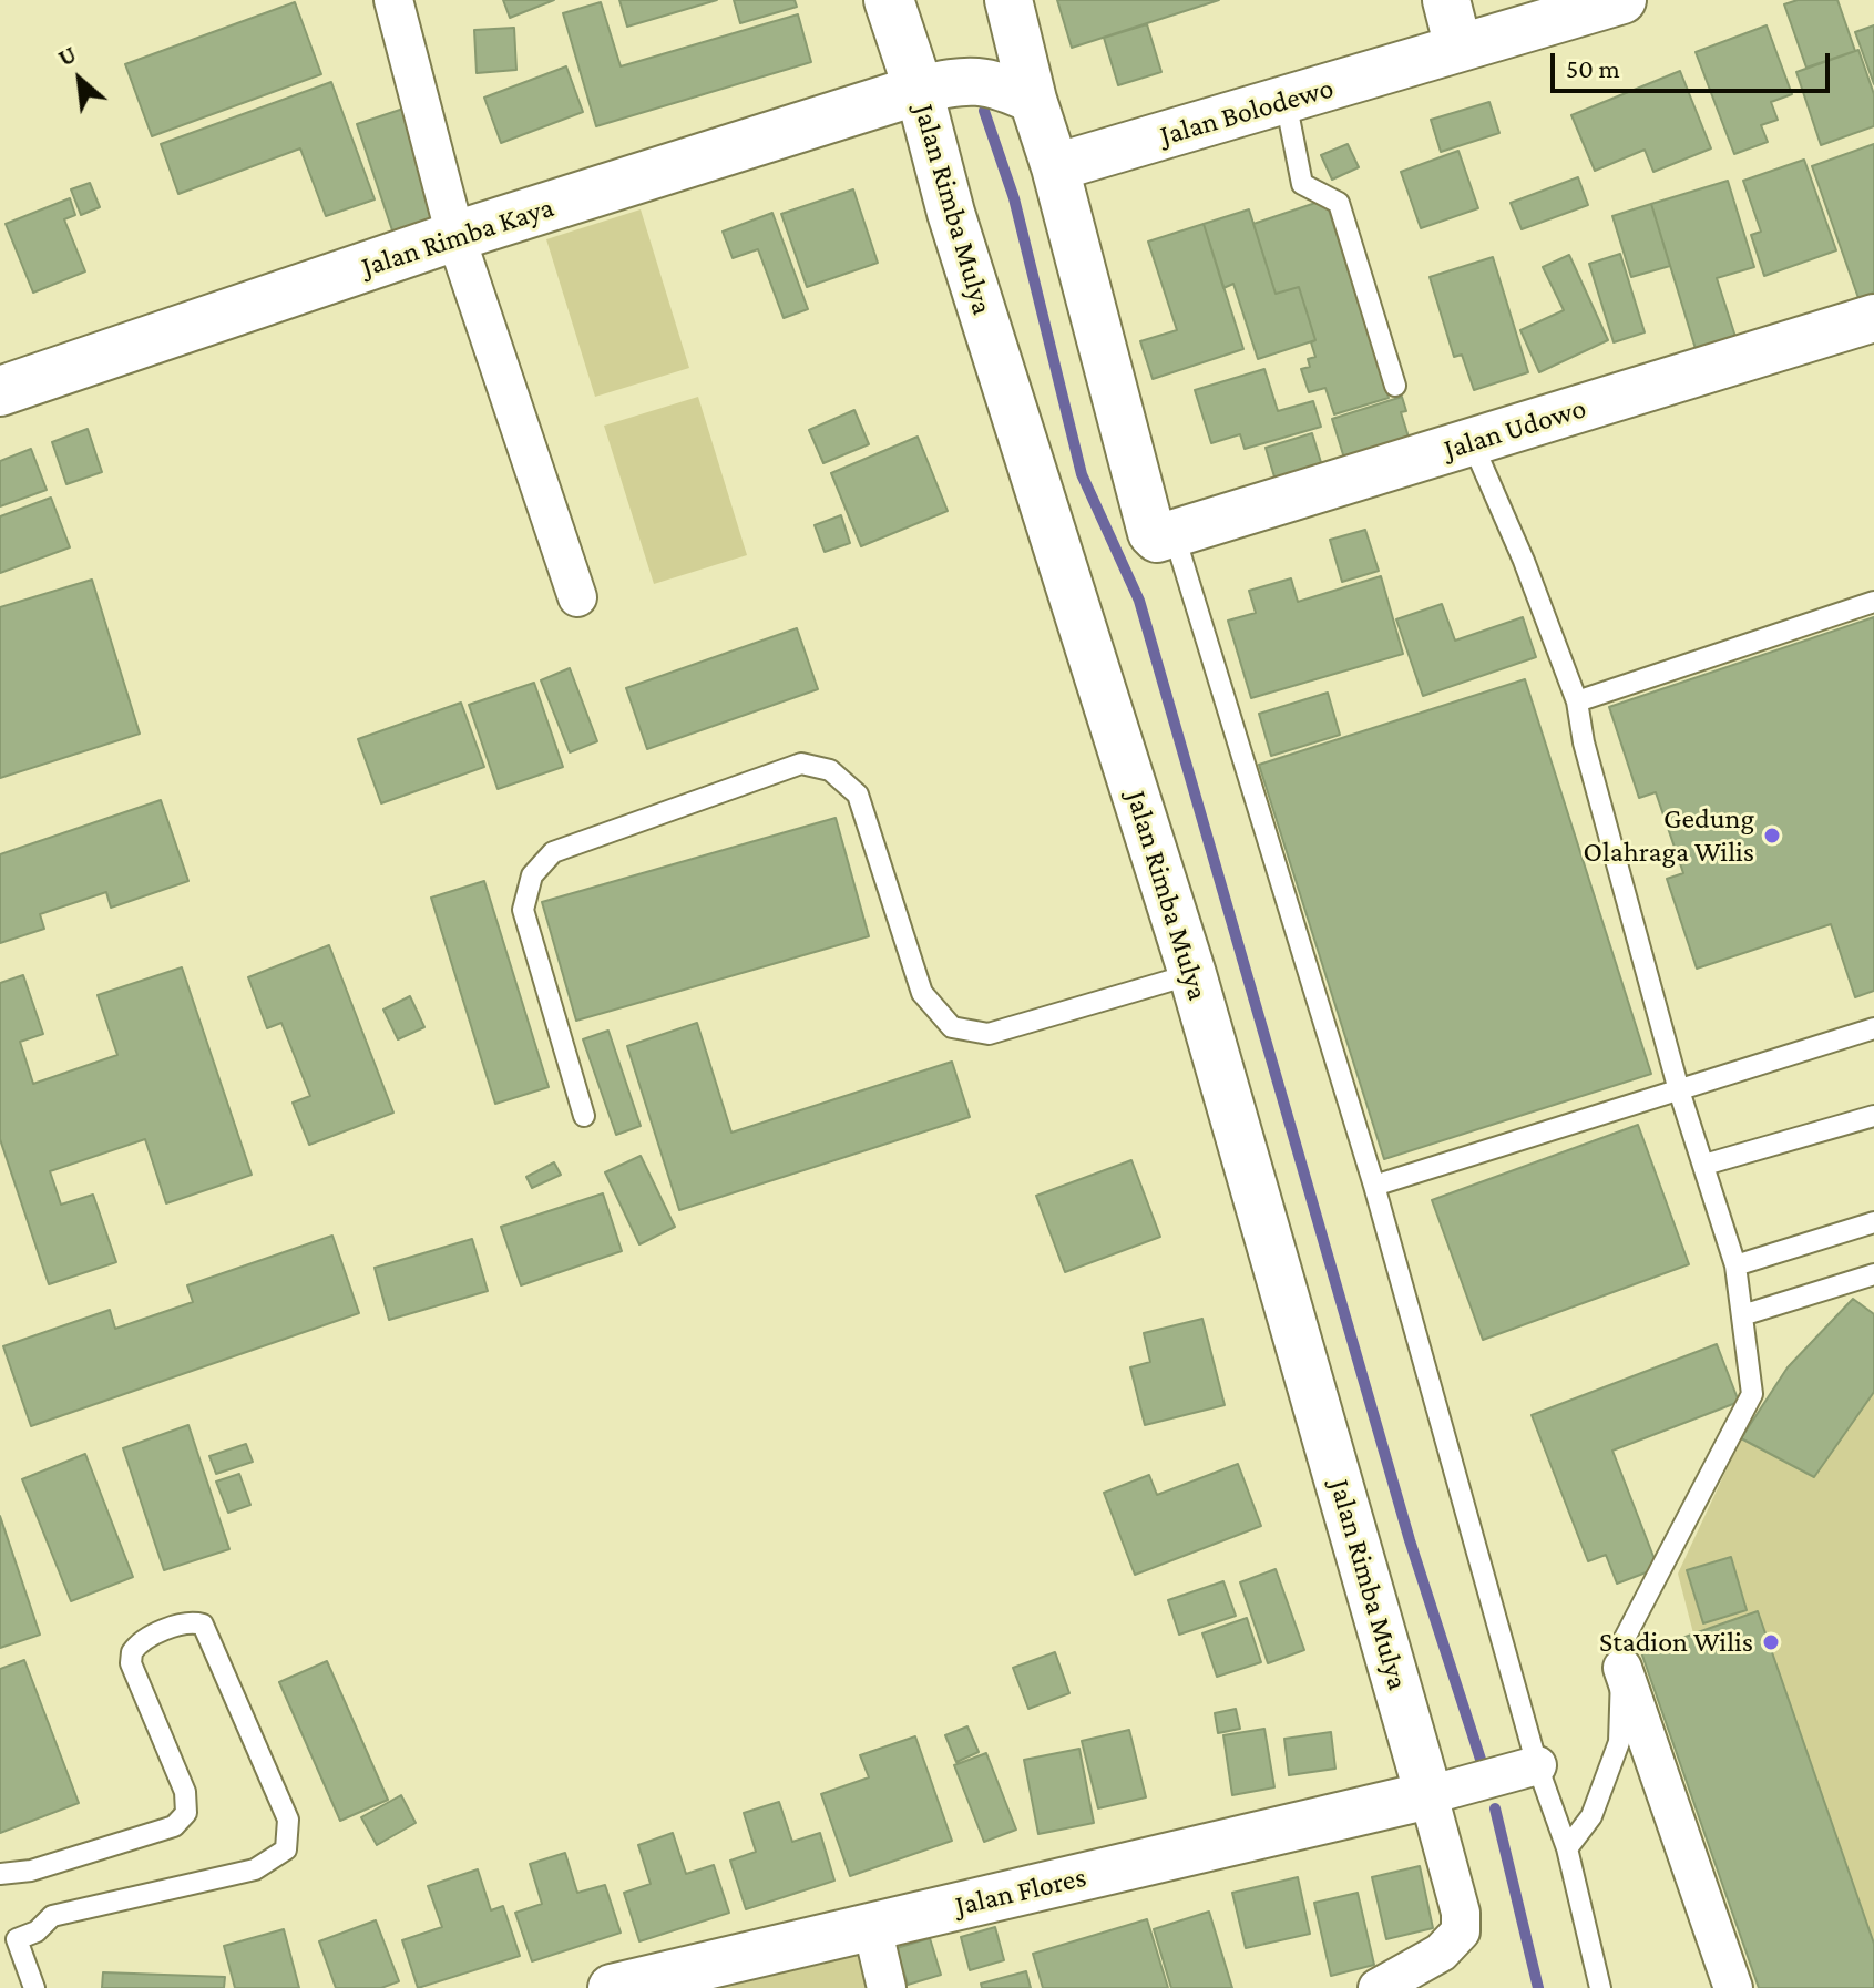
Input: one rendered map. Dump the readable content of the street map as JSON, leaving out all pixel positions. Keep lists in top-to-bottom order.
{
  "streets": {
    "main road": ["Jalan Rimba Mulya", "Jalan Rimba Kaya"],
    "street": ["Jalan Bolodewo", "Jalan Udowo", "Jalan Flores"]
  },
  "crossings": [
    ["Jalan Rimba Mulya", "Jalan Rimba Kaya"],
    ["Jalan Rimba Mulya", "Jalan Flores"]
  ],
  "places": ["Gedung Olahraga Wilis", "Stadion Wilis"],
  "scale_bar": "50 m",
  "north": "top left"
}
